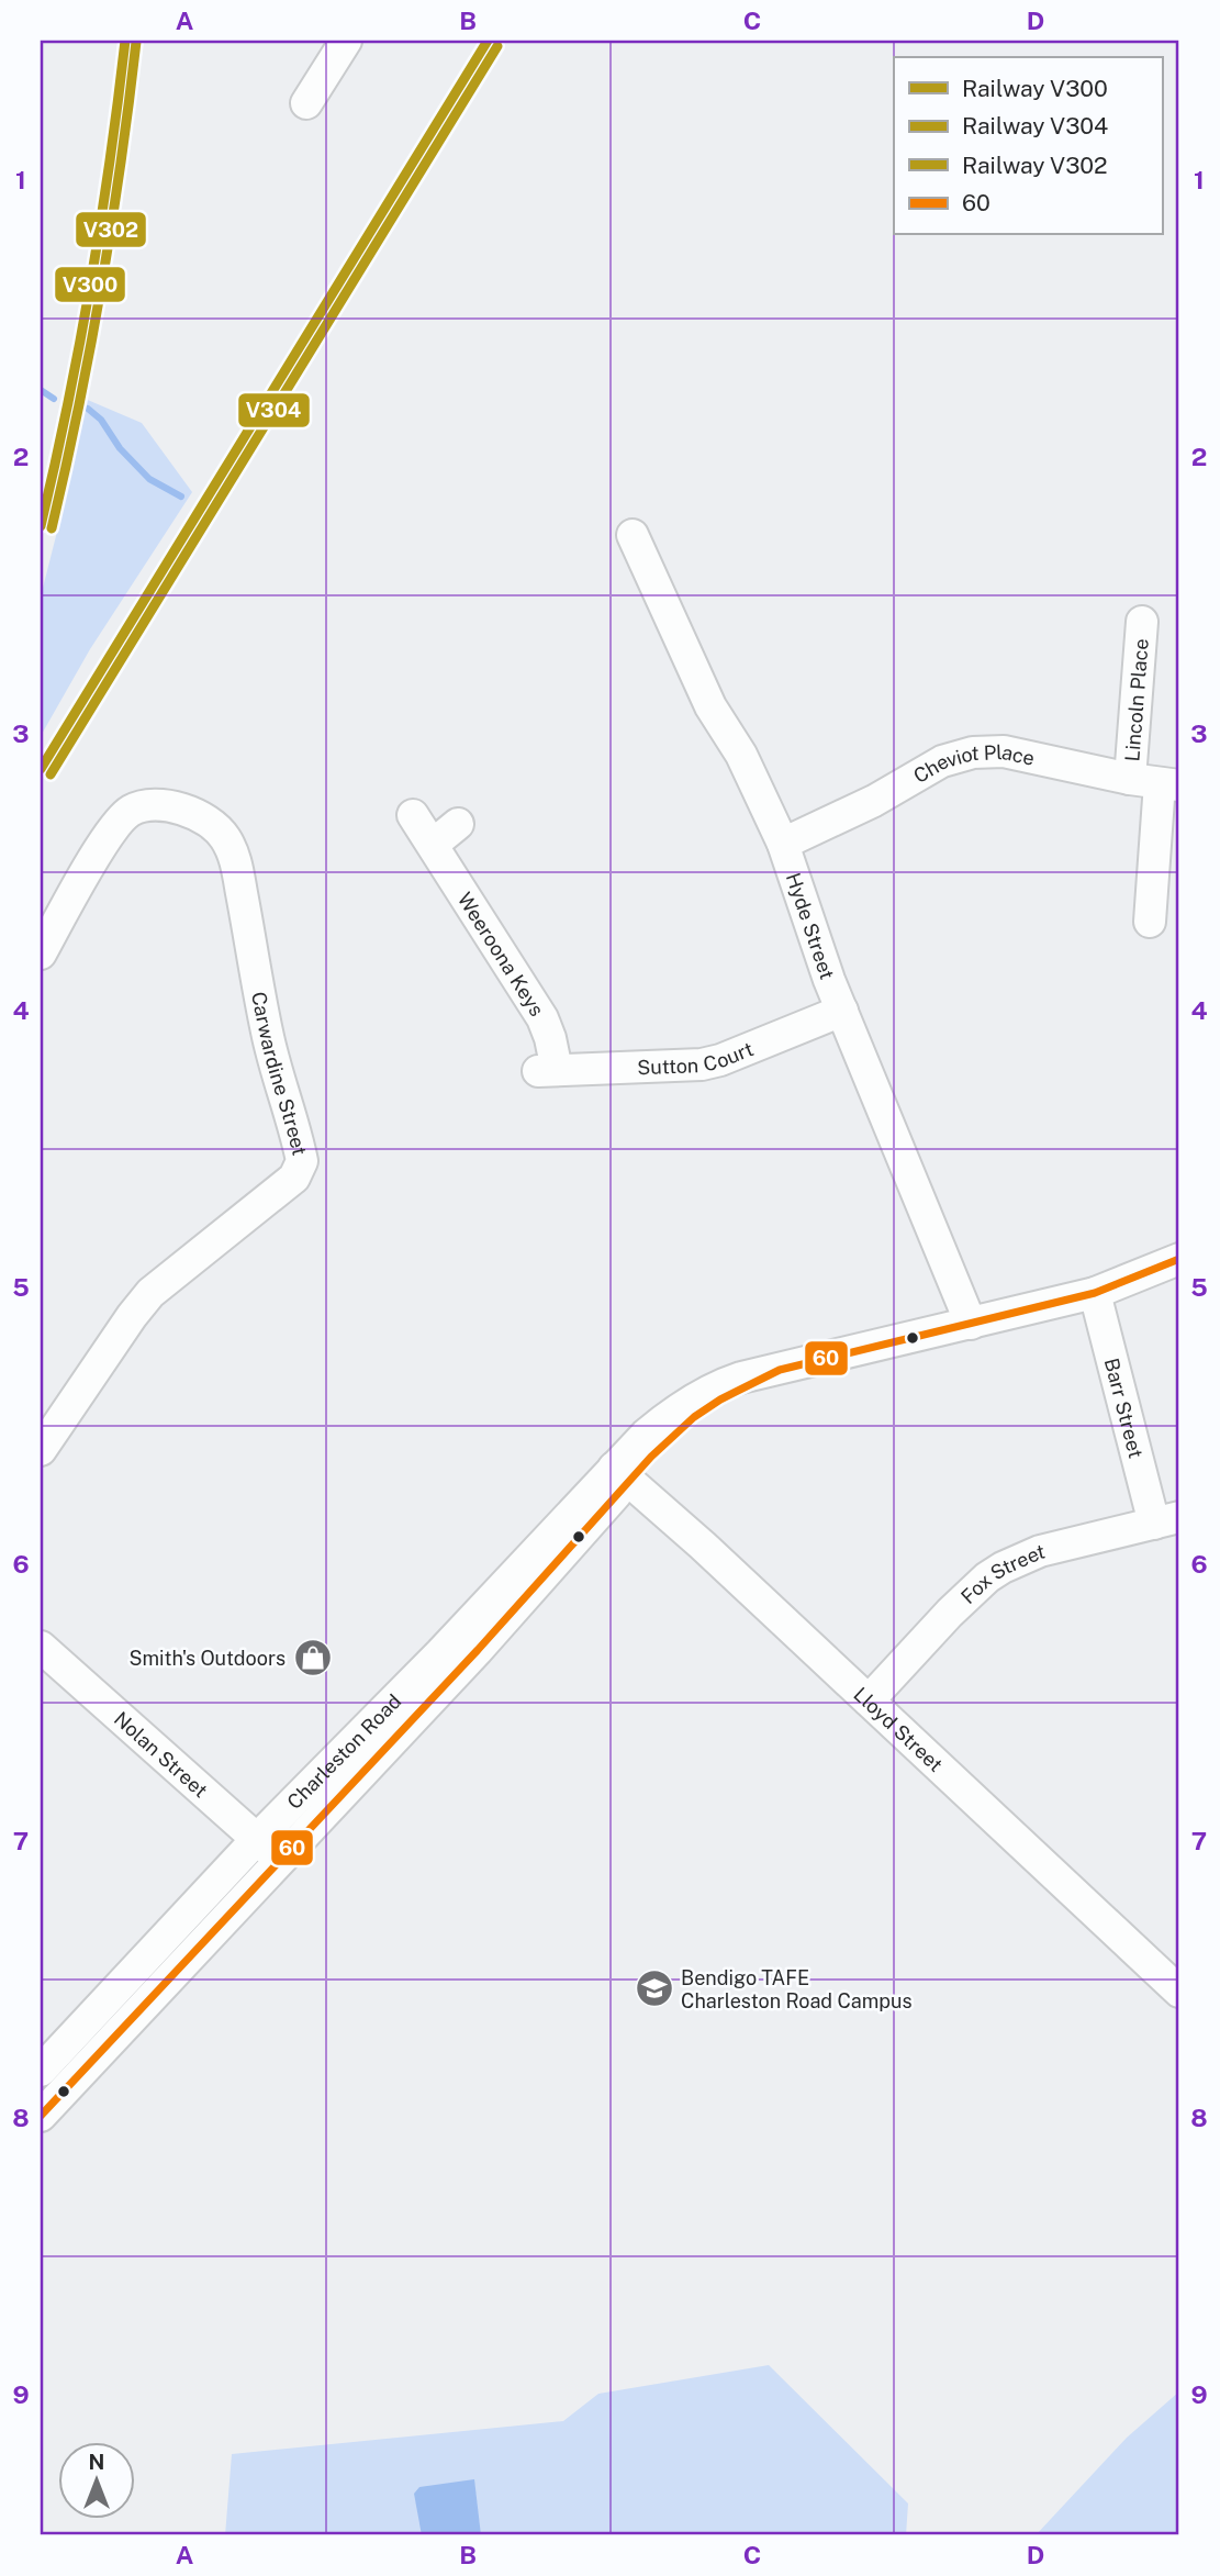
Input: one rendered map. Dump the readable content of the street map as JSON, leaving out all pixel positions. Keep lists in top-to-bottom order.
{
  "streets": {
    "street": [
      "Lincoln Place",
      "Cheviot Place",
      "Hyde Street",
      "Weeroona Keys",
      "Sutton Court",
      "Carwardine Street",
      "Barr Street",
      "Fox Street",
      "Lloyd Street",
      "Charleston Road",
      "Nolan Street"
    ]
  },
  "crossings": [
    ["Lincoln Place", "Cheviot Place"],
    ["Cheviot Place", "Hyde Street"],
    ["Hyde Street", "Sutton Court"],
    ["Weeroona Keys", "Sutton Court"],
    ["Barr Street", "Fox Street"],
    ["Fox Street", "Lloyd Street"],
    ["Lloyd Street", "Charleston Road"],
    ["Charleston Road", "Nolan Street"]
  ],
  "places": {
    "shop": ["Smith's Outdoors"],
    "school or university": ["Bendigo TAFE Charleston Road Campus"]
  },
  "lines": [
    "rail line V300",
    "rail line V302",
    "rail line V304",
    "transit line 60"
  ],
  "legend": [
    "Railway V300",
    "Railway V304",
    "Railway V302",
    "60"
  ],
  "north": "top",
  "grid": {
    "columns": [
      "A",
      "B",
      "C",
      "D"
    ],
    "rows": [
      "1",
      "2",
      "3",
      "4",
      "5",
      "6",
      "7",
      "8",
      "9"
    ]
  }
}
